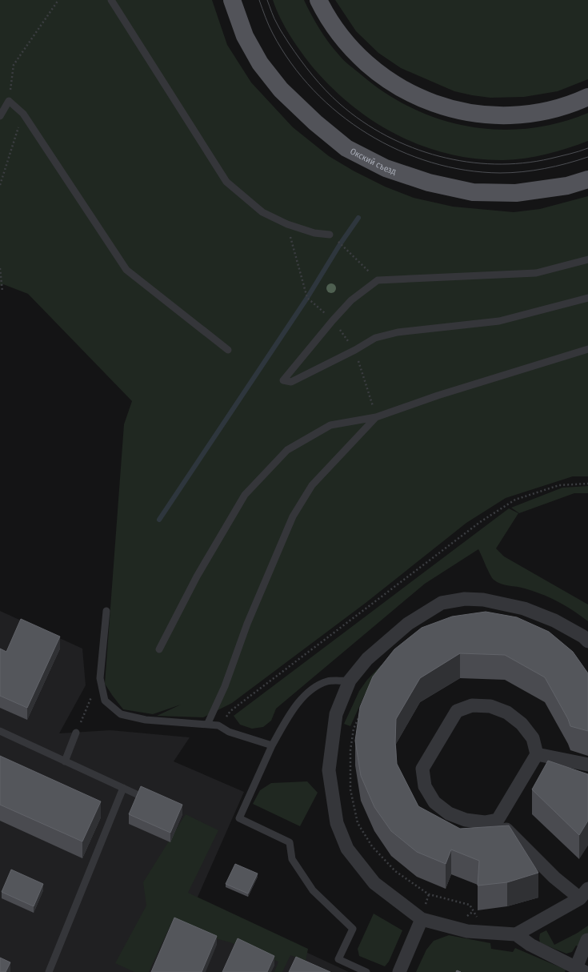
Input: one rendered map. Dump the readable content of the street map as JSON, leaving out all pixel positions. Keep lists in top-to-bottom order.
{
  "streets": {
    "main road": ["Окский съезд"]
  }
}
